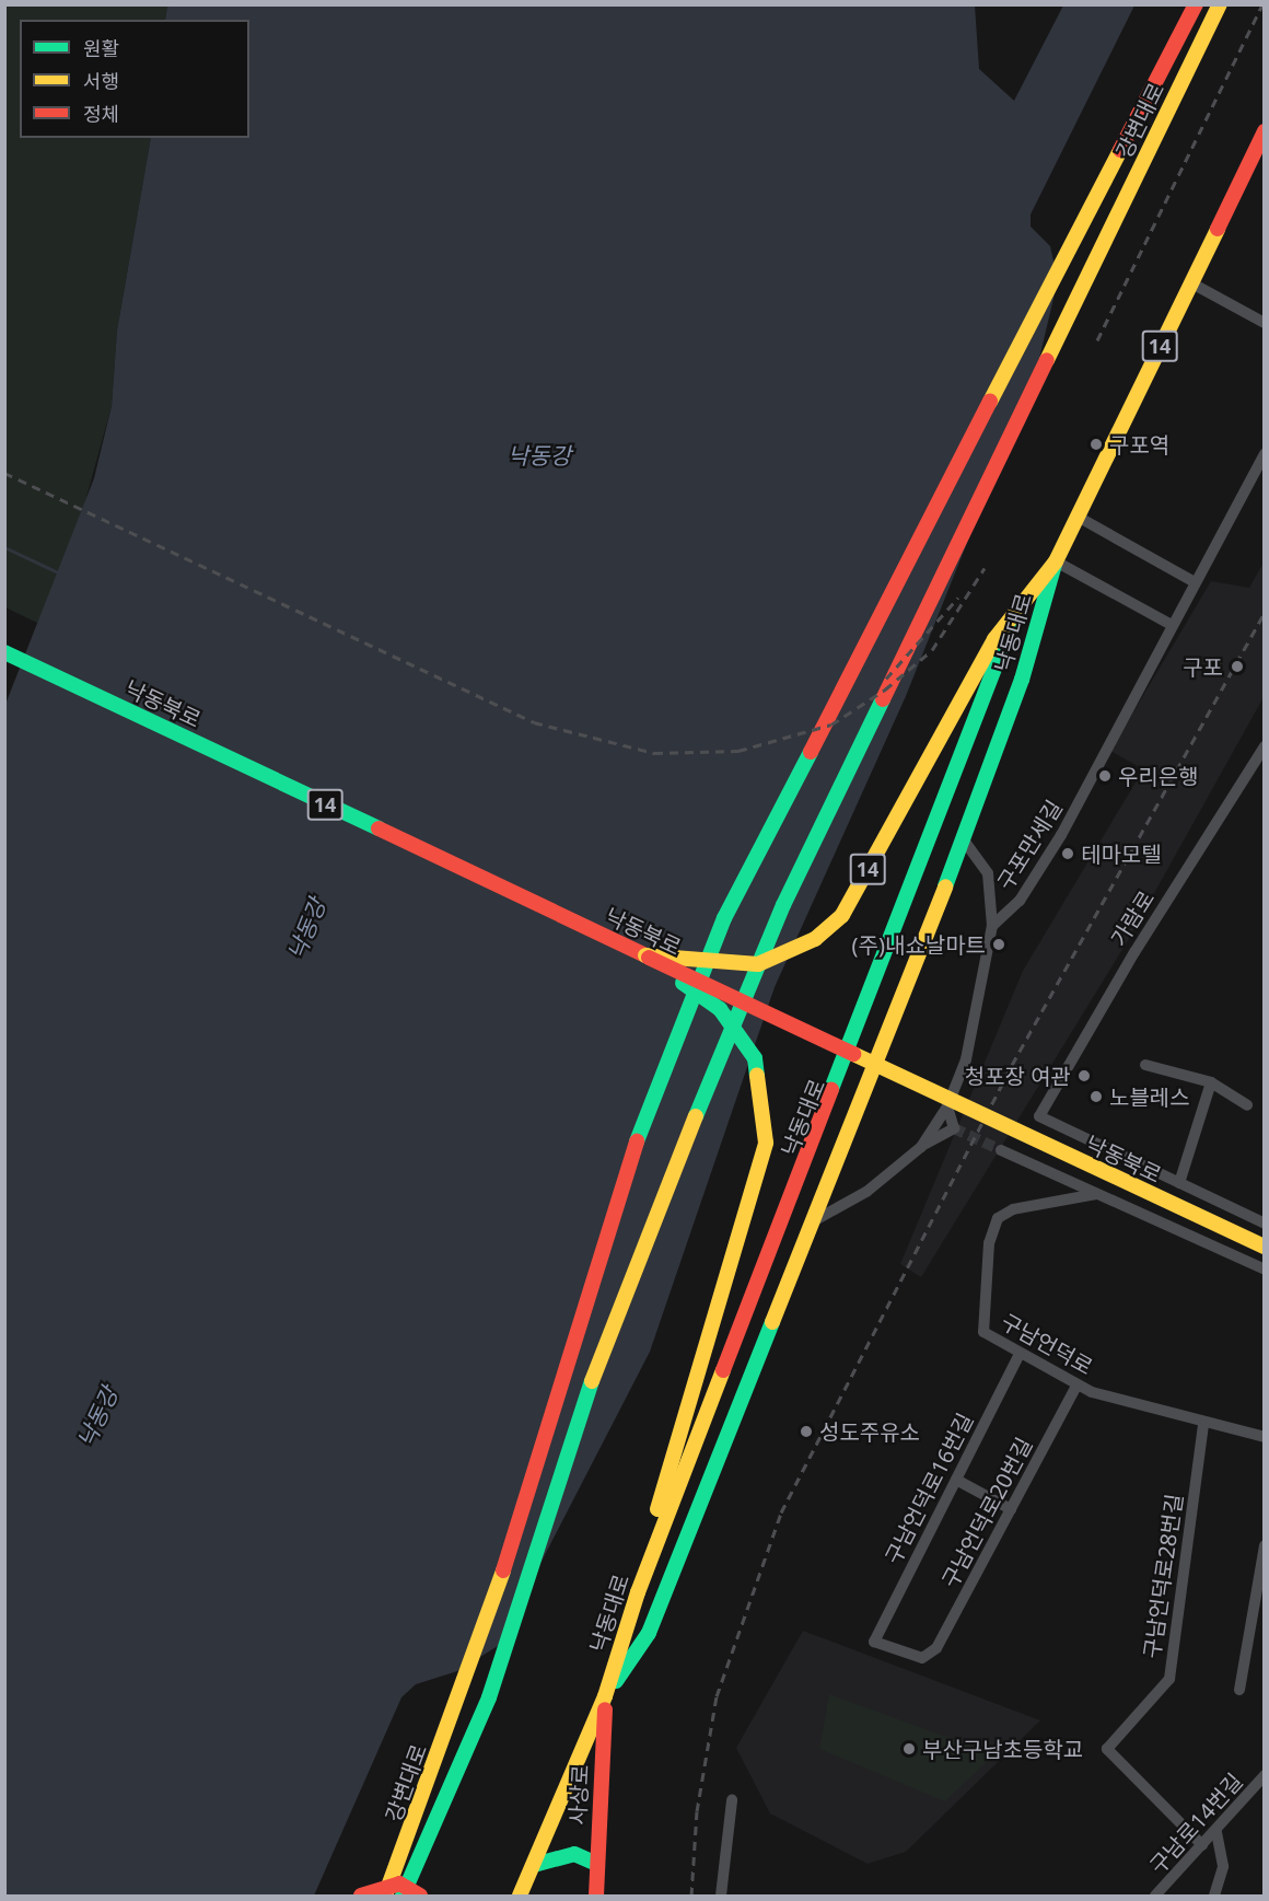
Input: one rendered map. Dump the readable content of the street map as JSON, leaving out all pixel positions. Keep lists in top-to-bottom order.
{
  "streets": {
    "main road": [
      "강변대로",
      "14",
      "낙동대로",
      "낙동북로",
      "사상로"
    ],
    "street": [
      "구포만세길",
      "가람로",
      "구남언덕로",
      "구남언덕로16번길",
      "구남언덕로20번길",
      "구남언덕로28번길",
      "구남로14번길"
    ]
  },
  "crossings": [
    ["14", "낙동대로"],
    ["14", "낙동북로"],
    ["14", "사상로"],
    ["낙동대로", "사상로"],
    ["구남언덕로", "구남언덕로16번길"],
    ["구남언덕로", "구남언덕로20번길"],
    ["구남언덕로", "구남언덕로28번길"],
    ["구남언덕로16번길", "구남언덕로20번길"],
    ["구남언덕로28번길", "구남로14번길"]
  ],
  "water": ["낙동강"],
  "places": [
    "구포역",
    "구포",
    "우리은행",
    "테마모텔",
    "(주)내쇼날마트",
    "청포장 여관",
    "노블레스",
    "성도주유소",
    "부산구남초등학교"
  ],
  "legend": ["원활", "서행", "정체"]
}
